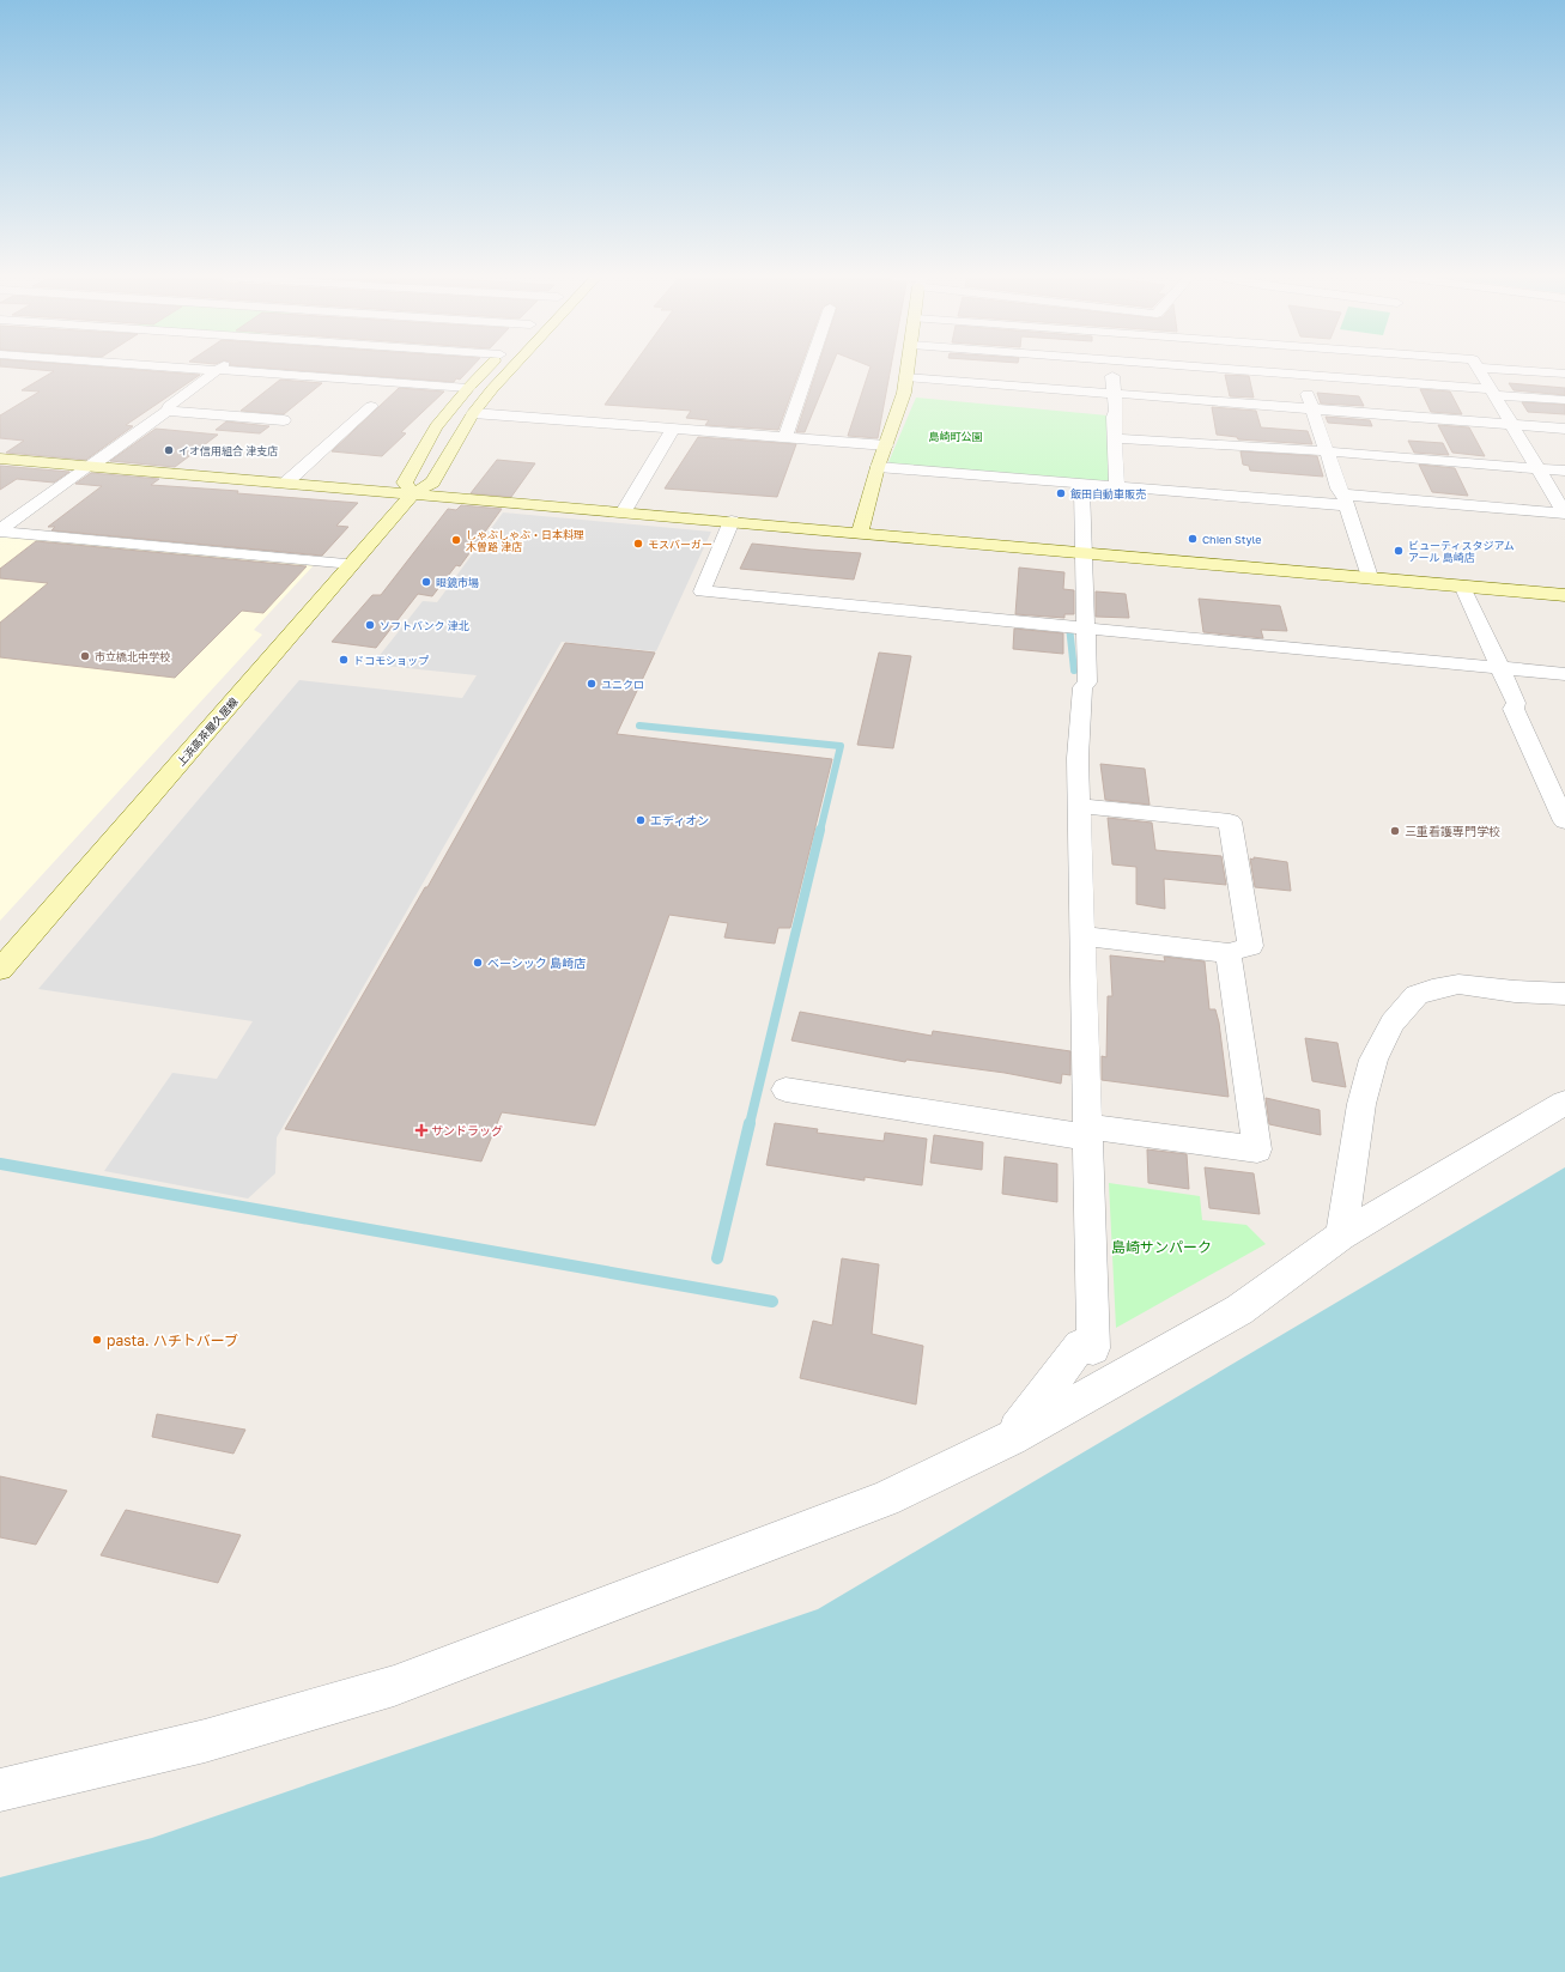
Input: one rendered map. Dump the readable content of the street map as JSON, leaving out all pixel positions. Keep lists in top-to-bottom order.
{
  "streets": {
    "street": ["上浜高茶屋久居線"]
  },
  "parks": ["島崎町公園", "島崎サンパーク"],
  "places": {
    "other": [
      "イオ信用組合 津支店",
      "飯田自動車販売",
      "Chien Style",
      "しゃぶしゃぶ・日本料理 木曽路 津店",
      "モスバーガー",
      "ビューティスタジアム アール 島崎店",
      "眼鏡市場",
      "ソフトバンク 津北",
      "市立橋北中学校",
      "ドコモショップ",
      "ユニクロ",
      "エディオン",
      "三重看護専門学校",
      "ベーシック 島崎店",
      "pasta. ハチトバーブ"
    ],
    "health": ["サンドラッグ"]
  }
}
